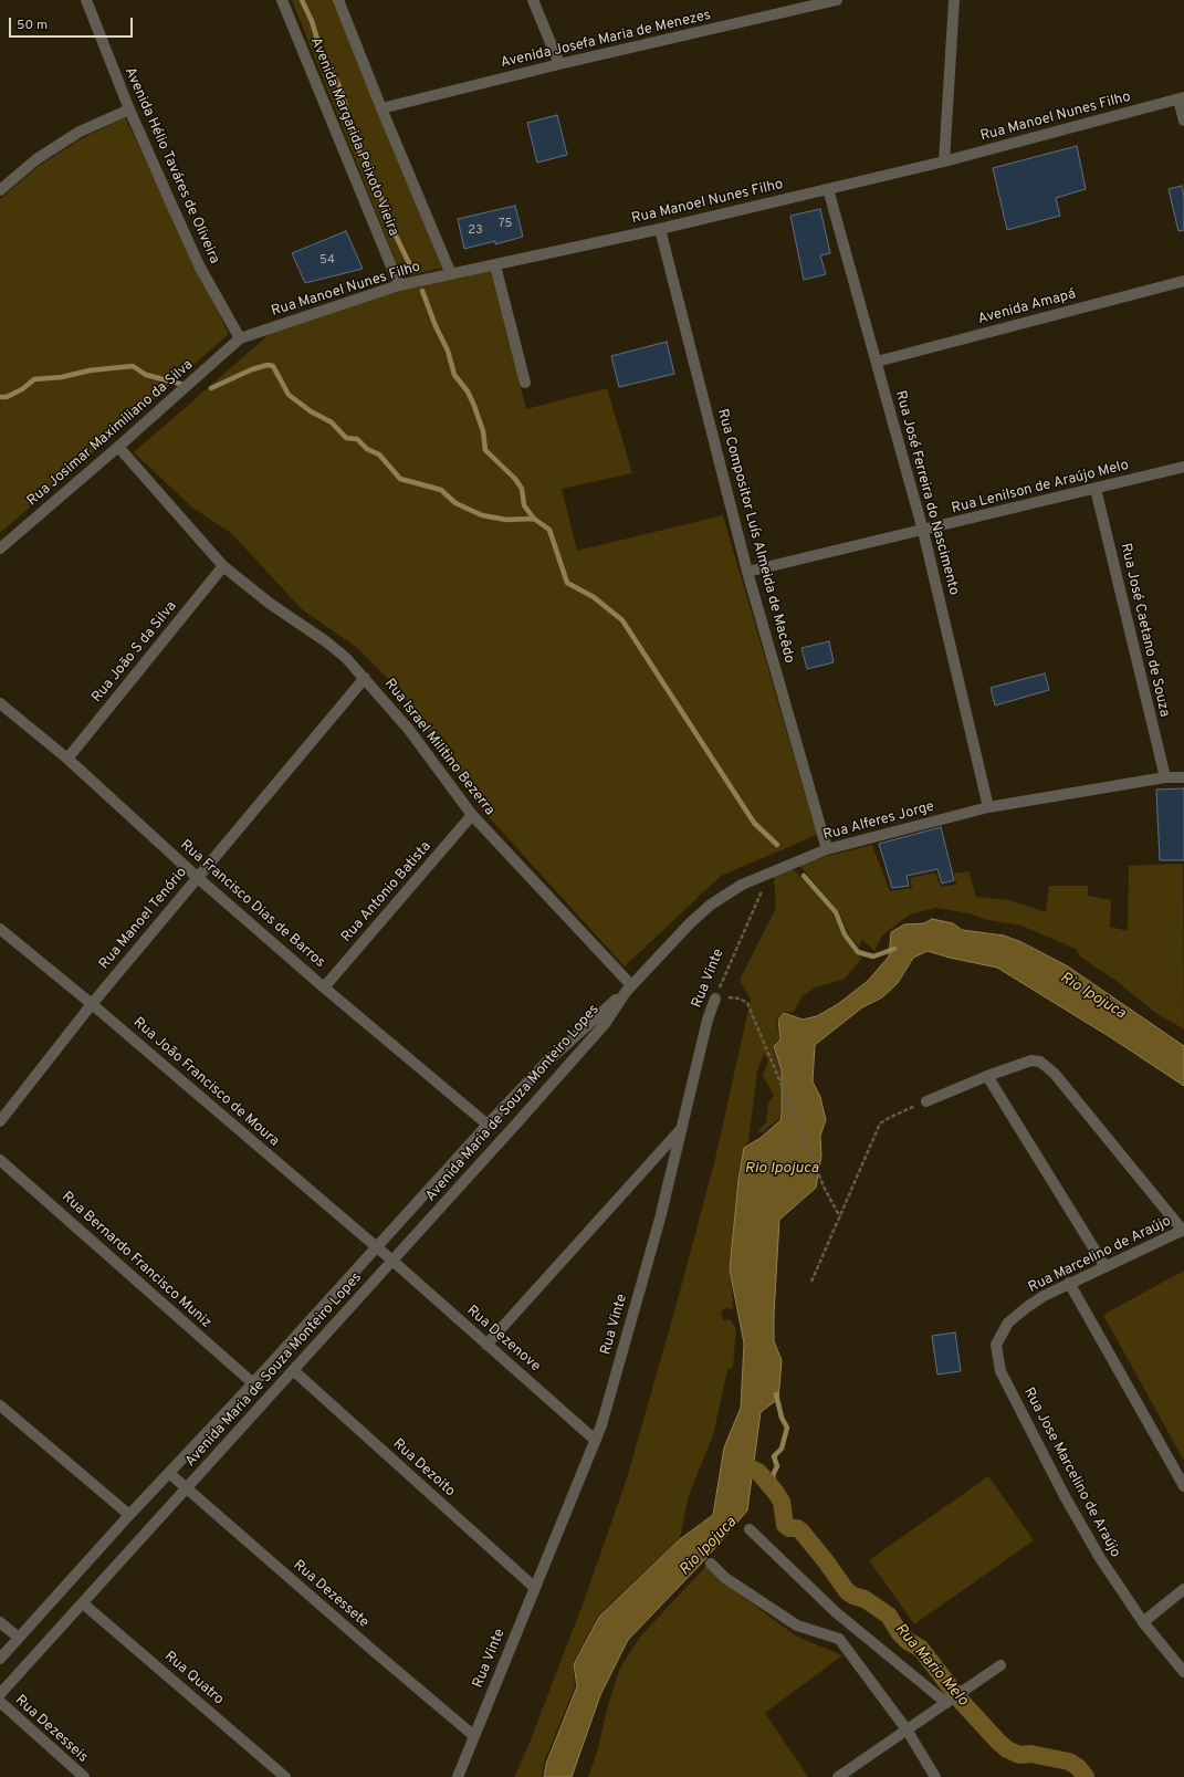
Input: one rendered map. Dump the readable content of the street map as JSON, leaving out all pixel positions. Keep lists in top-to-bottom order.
{
  "streets": {
    "street": [
      "Avenida Josefa Maria de Menezes",
      "Rua Manoel Nunes Filho",
      "Avenida Margarida Peixoto Vieira",
      "Avenida Hélio Taváres de Oliveira",
      "Avenida Amapá",
      "Rua Josimar Maximiliano da Silva",
      "Rua Lenilson de Araújo Melo",
      "Rua José Ferreira do Nascimento",
      "Rua Compositor Luís Almeida de Macêdo",
      "Rua José Caetano de Souza",
      "Rua João S da Silva",
      "Rua Israel Militino Bezerra",
      "Rua Alferes Jorge",
      "Rua Antonio Batista",
      "Rua Francisco Dias de Barros",
      "Rua Manoel Tenório",
      "Rua Vinte",
      "Rua João Francisco de Moura",
      "Avenida Maria de Souza Monteiro Lopes",
      "Rua Marcelino de Araújo",
      "Rua Bernardo Francisco Muniz",
      "Rua Dezenove",
      "Rua Dezoito",
      "Rua Jose Marcelino de Araújo",
      "Rua Dezessete",
      "Rua Quatro",
      "Rua Dezesseis"
    ]
  },
  "crossings": [
    ["Rua Manoel Nunes Filho", "Avenida Margarida Peixoto Vieira"],
    ["Rua Manoel Nunes Filho", "Avenida Hélio Taváres de Oliveira"],
    ["Rua Manoel Nunes Filho", "Rua Josimar Maximiliano da Silva"],
    ["Rua Manoel Nunes Filho", "Rua José Ferreira do Nascimento"],
    ["Rua Manoel Nunes Filho", "Rua Compositor Luís Almeida de Macêdo"],
    ["Avenida Hélio Taváres de Oliveira", "Rua Josimar Maximiliano da Silva"],
    ["Avenida Amapá", "Rua José Ferreira do Nascimento"],
    ["Rua Josimar Maximiliano da Silva", "Rua Israel Militino Bezerra"],
    ["Rua Lenilson de Araújo Melo", "Rua José Ferreira do Nascimento"],
    ["Rua Lenilson de Araújo Melo", "Rua Compositor Luís Almeida de Macêdo"],
    ["Rua Lenilson de Araújo Melo", "Rua José Caetano de Souza"],
    ["Rua José Ferreira do Nascimento", "Rua Alferes Jorge"],
    ["Rua Compositor Luís Almeida de Macêdo", "Rua Alferes Jorge"],
    ["Rua José Caetano de Souza", "Rua Alferes Jorge"],
    ["Rua João S da Silva", "Rua Israel Militino Bezerra"],
    ["Rua João S da Silva", "Rua Francisco Dias de Barros"],
    ["Rua Israel Militino Bezerra", "Rua Alferes Jorge"],
    ["Rua Israel Militino Bezerra", "Rua Antonio Batista"],
    ["Rua Israel Militino Bezerra", "Rua Manoel Tenório"],
    ["Rua Israel Militino Bezerra", "Avenida Maria de Souza Monteiro Lopes"],
    ["Rua Alferes Jorge", "Rua Vinte"],
    ["Rua Alferes Jorge", "Avenida Maria de Souza Monteiro Lopes"],
    ["Rua Antonio Batista", "Rua Francisco Dias de Barros"],
    ["Rua Francisco Dias de Barros", "Rua Manoel Tenório"],
    ["Rua Francisco Dias de Barros", "Avenida Maria de Souza Monteiro Lopes"],
    ["Rua Manoel Tenório", "Rua João Francisco de Moura"],
    ["Rua Vinte", "Rua Dezenove"],
    ["Rua Vinte", "Rua Dezoito"],
    ["Rua Vinte", "Rua Dezessete"],
    ["Rua João Francisco de Moura", "Avenida Maria de Souza Monteiro Lopes"],
    ["Rua João Francisco de Moura", "Rua Dezenove"],
    ["Avenida Maria de Souza Monteiro Lopes", "Rua Bernardo Francisco Muniz"],
    ["Avenida Maria de Souza Monteiro Lopes", "Rua Dezenove"],
    ["Avenida Maria de Souza Monteiro Lopes", "Rua Dezoito"],
    ["Avenida Maria de Souza Monteiro Lopes", "Rua Dezessete"],
    ["Avenida Maria de Souza Monteiro Lopes", "Rua Quatro"],
    ["Rua Marcelino de Araújo", "Rua Jose Marcelino de Araújo"]
  ],
  "water": ["Rio Ipojuca", "Rua Mario Melo"],
  "house_numbers": ["75", "23", "54"],
  "scale_bar": "50 m"
}
